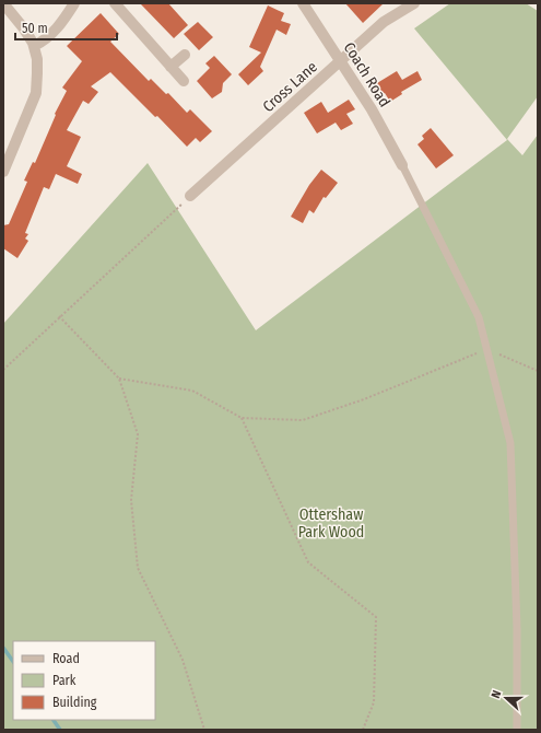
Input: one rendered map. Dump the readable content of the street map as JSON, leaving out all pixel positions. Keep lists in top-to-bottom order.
{
  "streets": {
    "street": ["Coach Road", "Cross Lane"]
  },
  "crossings": [
    ["Coach Road", "Cross Lane"]
  ],
  "parks": ["Ottershaw Park Wood"],
  "legend": ["Road", "Park", "Building"],
  "scale_bar": "50 m",
  "north": "left"
}
